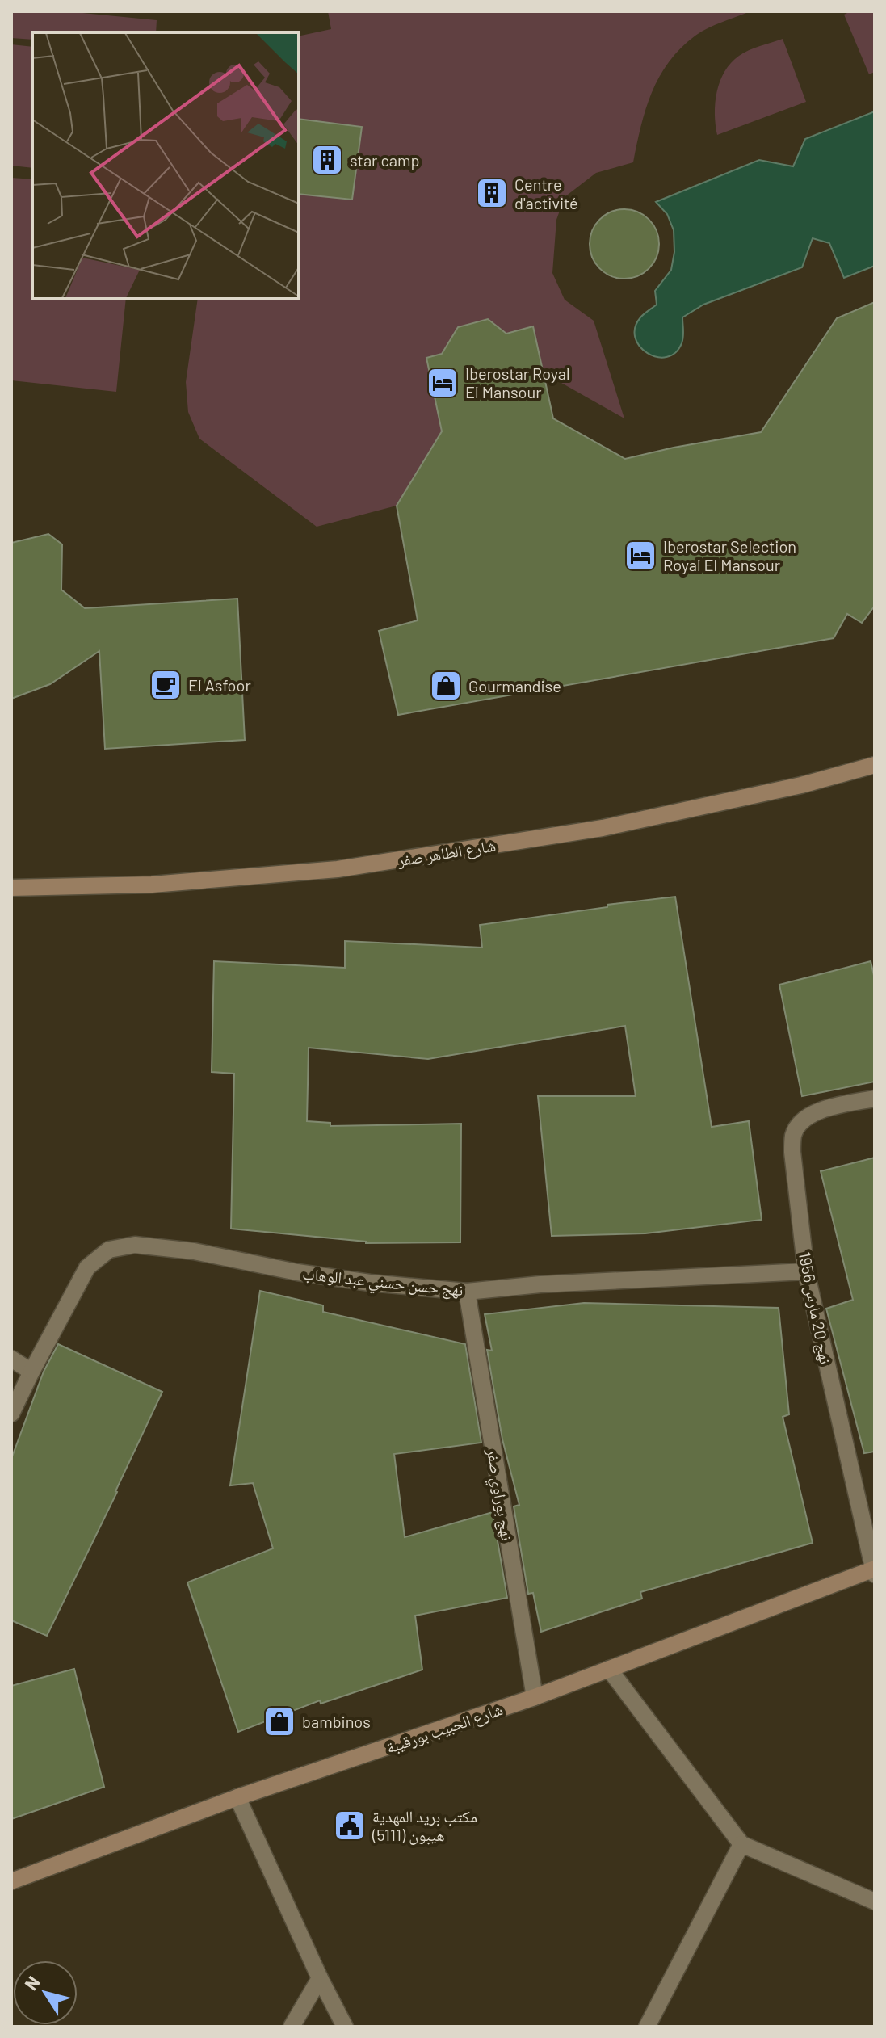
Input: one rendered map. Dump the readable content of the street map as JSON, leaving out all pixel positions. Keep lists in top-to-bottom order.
{
  "streets": {
    "main road": ["شارع الطاهر صفر", "شارع الحبيب بورقيبة"],
    "street": ["نهج حسن حسني عبد الوهاب", "نهج 20 مارس 1956", "نهج بوراوي صفر"]
  },
  "crossings": [
    ["نهج حسن حسني عبد الوهاب", "نهج 20 مارس 1956"],
    ["نهج حسن حسني عبد الوهاب", "نهج بوراوي صفر"],
    ["نهج 20 مارس 1956", "شارع الحبيب بورقيبة"],
    ["نهج بوراوي صفر", "شارع الحبيب بورقيبة"]
  ],
  "places": {
    "building": ["star camp", "Centre d'activité"],
    "hotel": ["Iberostar Royal El Mansour", "Iberostar Selection Royal El Mansour"],
    "cafe": ["El Asfoor"],
    "shop": ["Gourmandise", "bambinos"],
    "public building": ["مكتب بريد المهدية هيبون (5111)"]
  },
  "north": "top left"
}
